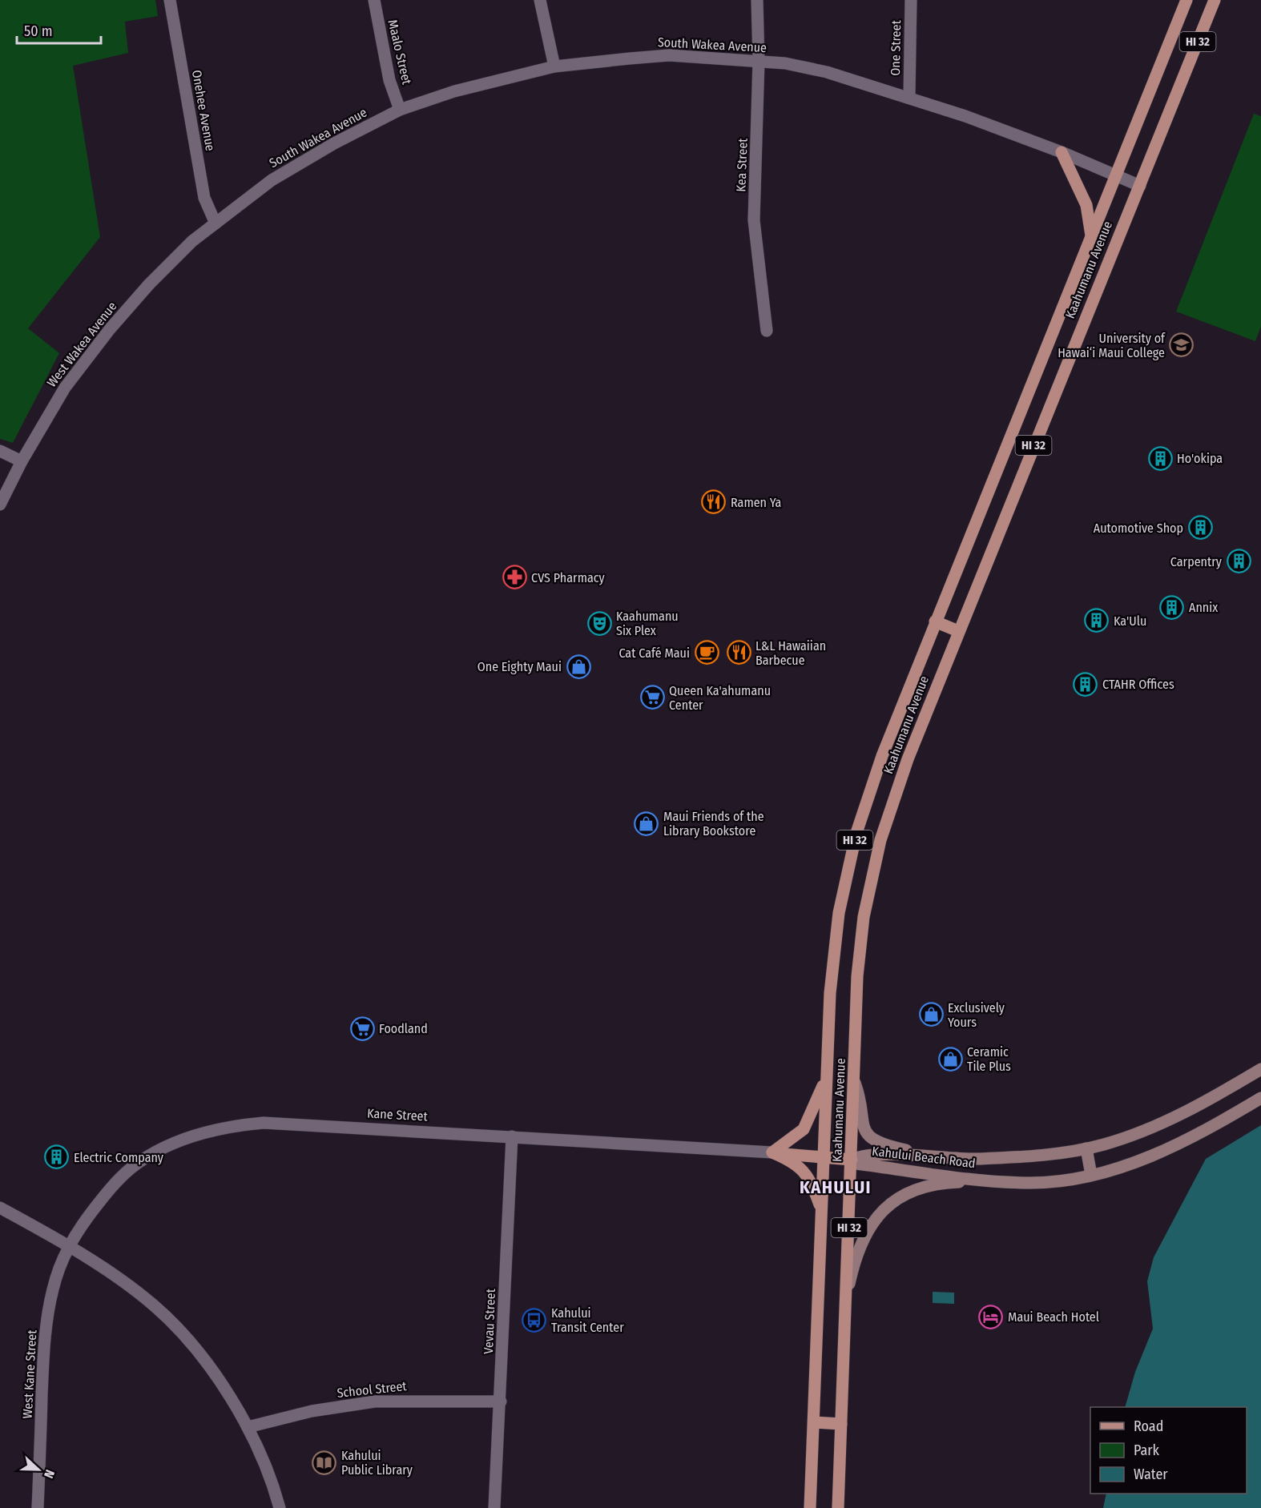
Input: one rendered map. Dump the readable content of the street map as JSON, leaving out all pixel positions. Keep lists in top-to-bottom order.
{
  "streets": {
    "main road": ["HI 32", "Kaahumanu Avenue", "Kahului Beach Road"],
    "street": [
      "South Wakea Avenue",
      "One Street",
      "Maalo Street",
      "Onehee Avenue",
      "Kea Street",
      "West Wakea Avenue",
      "Kane Street",
      "Vevau Street",
      "West Kane Street",
      "School Street"
    ]
  },
  "crossings": [
    ["South Wakea Avenue", "One Street"],
    ["South Wakea Avenue", "Maalo Street"],
    ["South Wakea Avenue", "Onehee Avenue"],
    ["South Wakea Avenue", "Kea Street"],
    ["South Wakea Avenue", "Kaahumanu Avenue"],
    ["South Wakea Avenue", "West Wakea Avenue"],
    ["Onehee Avenue", "West Wakea Avenue"],
    ["Kaahumanu Avenue", "Kahului Beach Road"],
    ["Kane Street", "Vevau Street"],
    ["Kane Street", "West Kane Street"],
    ["Vevau Street", "School Street"]
  ],
  "districts": ["KAHULUI"],
  "places": {
    "school or university": ["University of Hawai‘i Maui College"],
    "building": [
      "Ho'okipa",
      "Automotive Shop",
      "Carpentry",
      "Annix",
      "Ka'Ulu",
      "CTAHR Offices",
      "Electric Company"
    ],
    "restaurant": ["Ramen Ya", "L&L Hawaiian Barbecue"],
    "pharmacy": ["CVS Pharmacy"],
    "theatre": ["Kaahumanu Six Plex"],
    "cafe": ["Cat Café Maui"],
    "shop": [
      "One Eighty Maui",
      "Maui Friends of the Library Bookstore",
      "Exclusively Yours",
      "Ceramic Tile Plus"
    ],
    "supermarket": ["Queen Ka'ahumanu Center", "Foodland"],
    "hotel": ["Maui Beach Hotel"],
    "bus stop": ["Kahului Transit Center"],
    "library": ["Kahului Public Library"]
  },
  "legend": ["Road", "Park", "Water"],
  "scale_bar": "50 m",
  "north": "right"
}
